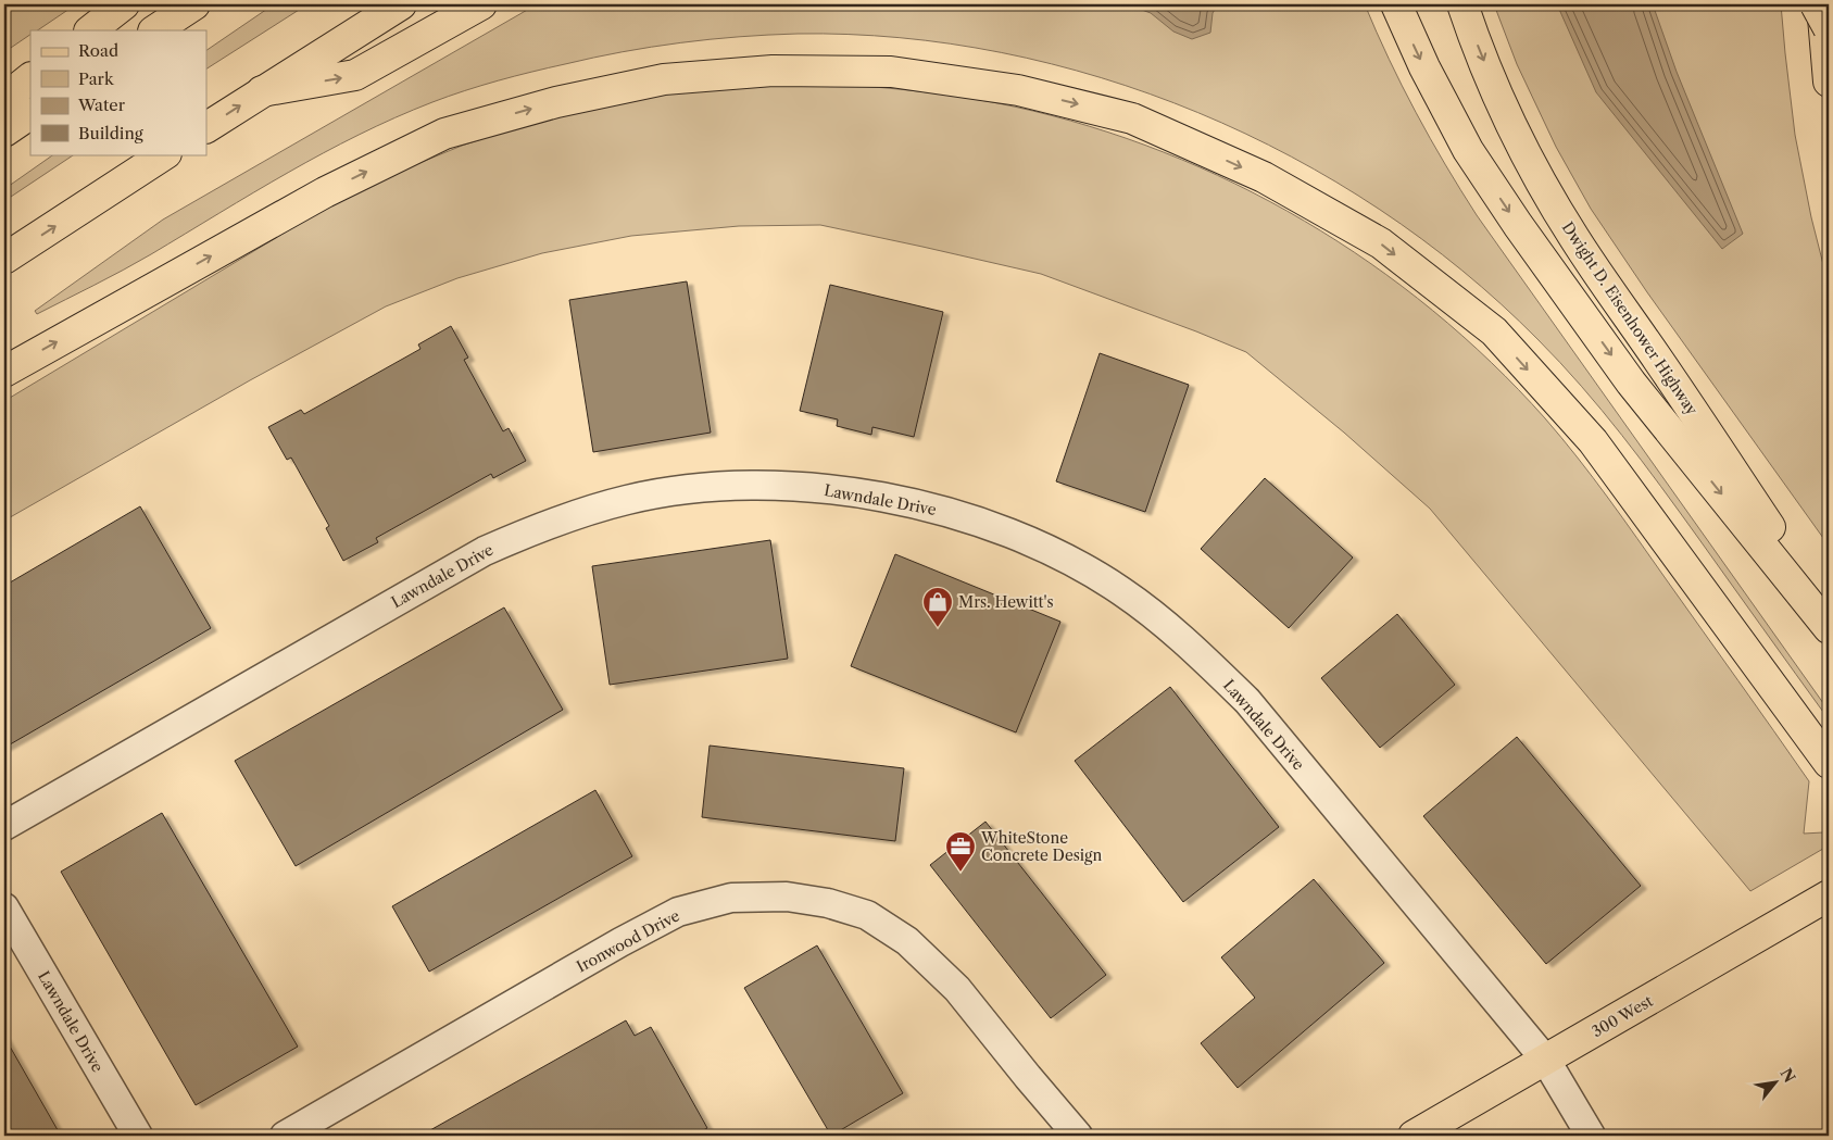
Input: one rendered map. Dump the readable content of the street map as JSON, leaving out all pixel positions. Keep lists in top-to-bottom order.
{
  "streets": {
    "main road": ["Dwight D. Eisenhower Highway", "300 West"],
    "street": ["Lawndale Drive", "Ironwood Drive"]
  },
  "crossings": [
    ["Lawndale Drive", "300 West"]
  ],
  "places": {
    "shop": ["Mrs. Hewitt's"],
    "office": ["WhiteStone Concrete Design"]
  },
  "legend": [
    "Road",
    "Park",
    "Water",
    "Building"
  ],
  "north": "top right"
}
